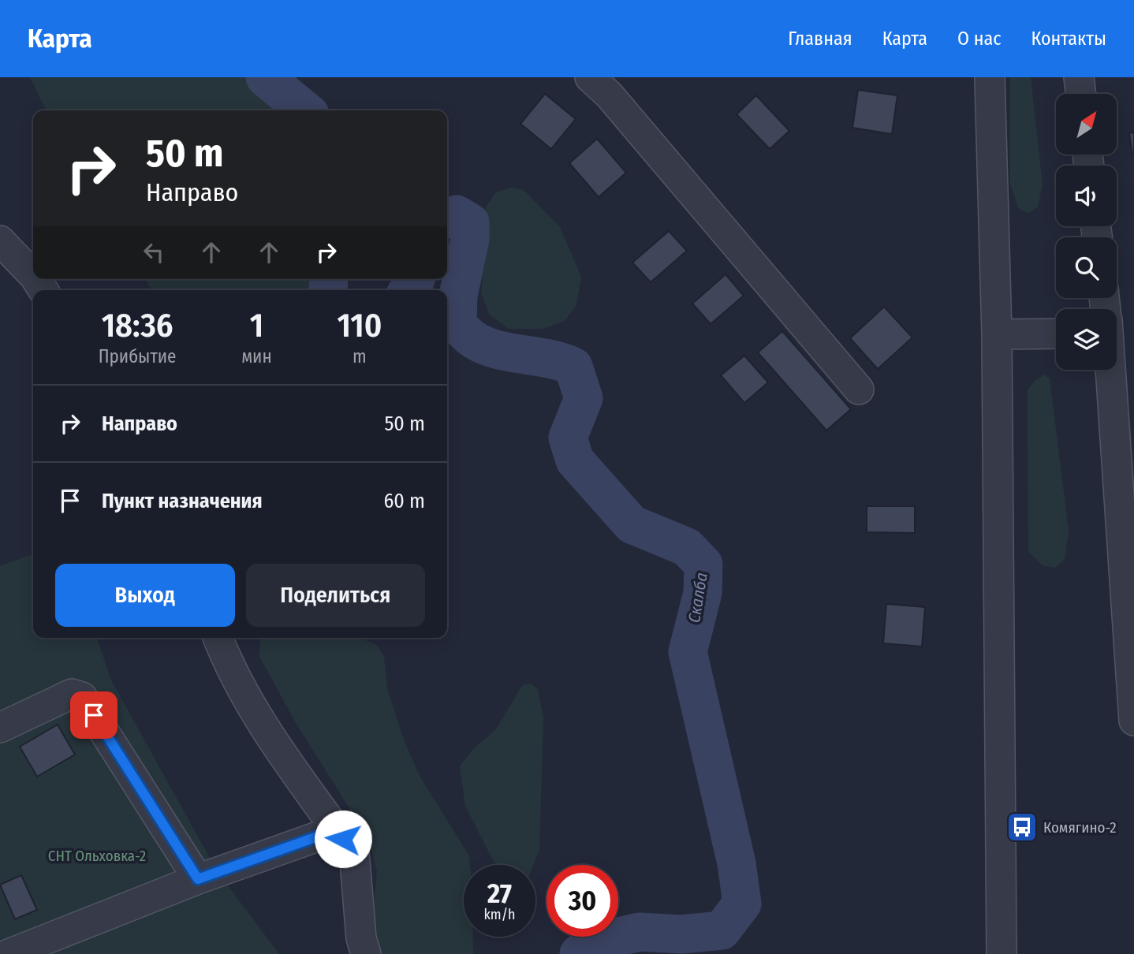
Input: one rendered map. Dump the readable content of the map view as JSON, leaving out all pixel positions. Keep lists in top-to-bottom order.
{
  "water": ["Скалба"],
  "parks": ["СНТ Ольховка-2"],
  "places": {
    "bus stop": ["Комягино-2"]
  },
  "north": "top right",
  "page": {
    "header": "Карта",
    "nav": [
      "Главная",
      "Карта",
      "О нас",
      "Контакты"
    ],
    "turn": ["50 m", "Направо"],
    "eta": [
      "18:36",
      "Прибытие",
      "1",
      "мин",
      "110",
      "m"
    ],
    "list": [
      {
        "name": "Направо",
        "value": "50 m"
      },
      {
        "name": "Пункт назначения",
        "value": "60 m"
      }
    ],
    "buttons": ["Выход", "Поделиться"],
    "speed": "27 km/h",
    "limit": "30"
  }
}
